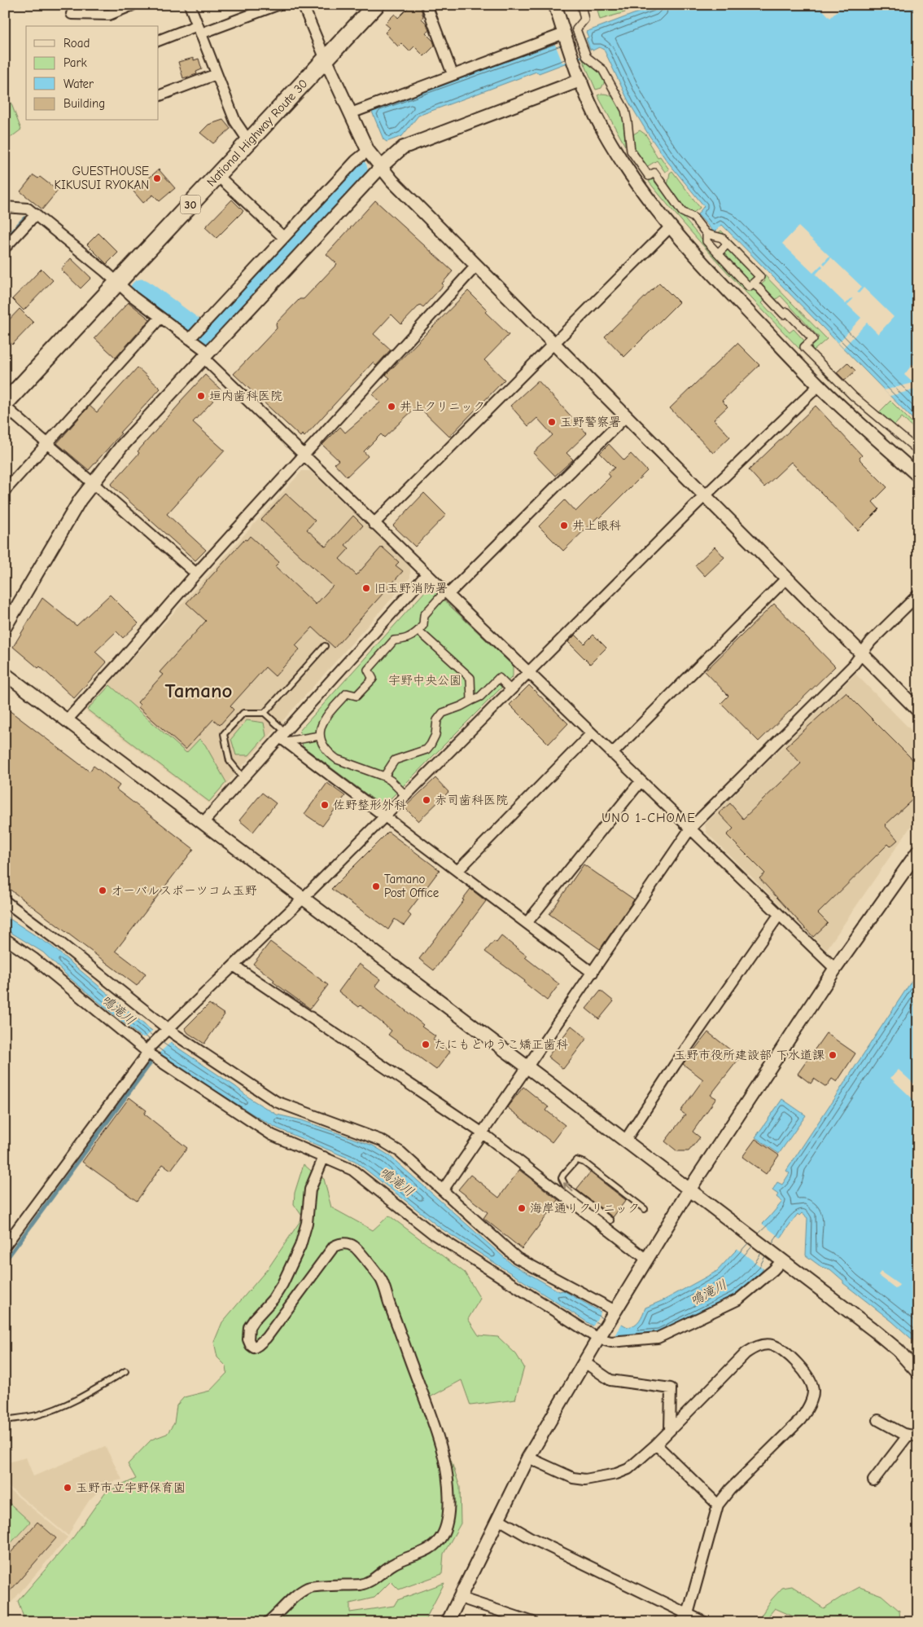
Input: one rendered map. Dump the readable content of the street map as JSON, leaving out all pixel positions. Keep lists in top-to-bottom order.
{
  "streets": {
    "highway": ["National Highway Route 30", "30"]
  },
  "districts": ["Tamano", "UNO 1-CHOME"],
  "water": ["鳴滝川"],
  "parks": ["宇野中央公園"],
  "places": [
    "GUESTHOUSE KIKUSUI RYOKAN",
    "垣内歯科医院",
    "井上クリニック",
    "玉野警察署",
    "井上眼科",
    "旧玉野消防署",
    "赤司歯科医院",
    "佐野整形外科",
    "Tamano Post Office",
    "オーバルスポーツコム玉野",
    "たにもとゆうこ矯正歯科",
    "玉野市役所建設部 下水道課",
    "海岸通りクリニック",
    "玉野市立宇野保育園"
  ],
  "legend": [
    "Road",
    "Park",
    "Water",
    "Building"
  ]
}
